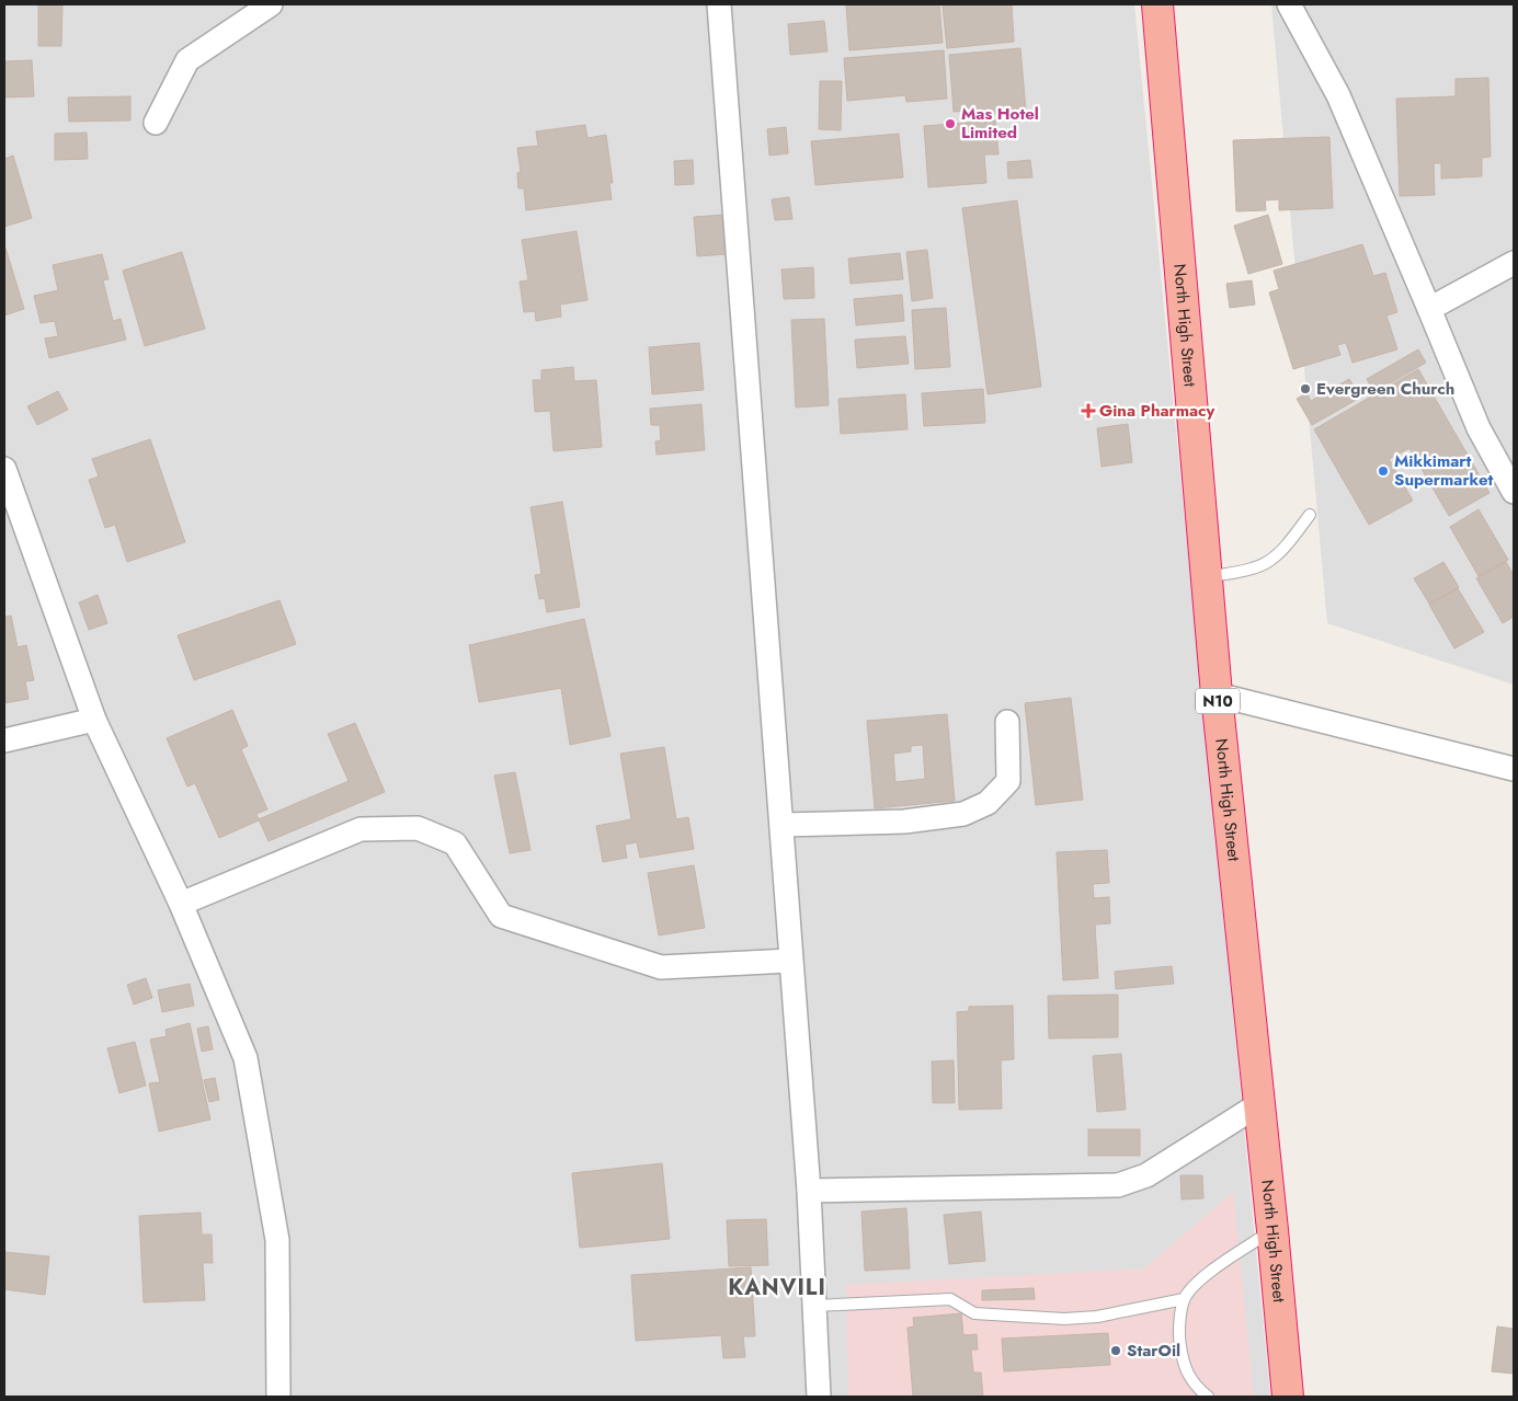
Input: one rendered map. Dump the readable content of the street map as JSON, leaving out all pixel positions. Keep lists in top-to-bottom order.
{
  "streets": {
    "highway": ["North High Street", "N10"]
  },
  "districts": ["KANVILI"],
  "places": {
    "other": [
      "Mas Hotel Limited",
      "Evergreen Church",
      "Mikkimart Supermarket",
      "StarOil"
    ],
    "health": ["Gina Pharmacy"]
  }
}
